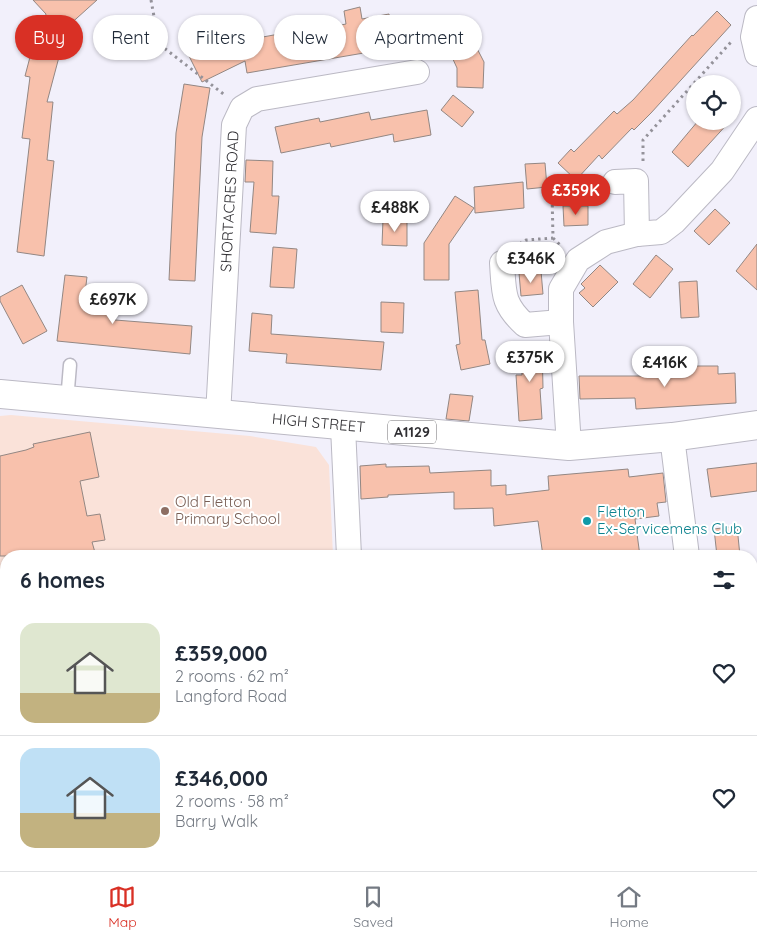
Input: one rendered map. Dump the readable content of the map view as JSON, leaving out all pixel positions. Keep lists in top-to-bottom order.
{
  "streets": {
    "main road": ["HIGH STREET", "A1129"],
    "street": ["SHORTACRES ROAD"]
  },
  "crossings": [
    ["SHORTACRES ROAD", "HIGH STREET"]
  ],
  "places": ["Old Fletton Primary School", "Fletton Ex-Servicemens Club"],
  "page": {
    "chip": [
      "Buy",
      "Rent",
      "Filters",
      "New",
      "Apartment"
    ],
    "price": [
      "£359K",
      "£488K",
      "£346K",
      "£697K",
      "£375K",
      "£416K"
    ],
    "heading": "6 homes",
    "list": [
      {
        "name": "£359,000",
        "note": "2 rooms · 62 m² · Langford Road"
      },
      {
        "name": "£346,000",
        "note": "2 rooms · 58 m² · Barry Walk"
      }
    ],
    "tabs": ["Map", "Saved", "Home"]
  }
}
